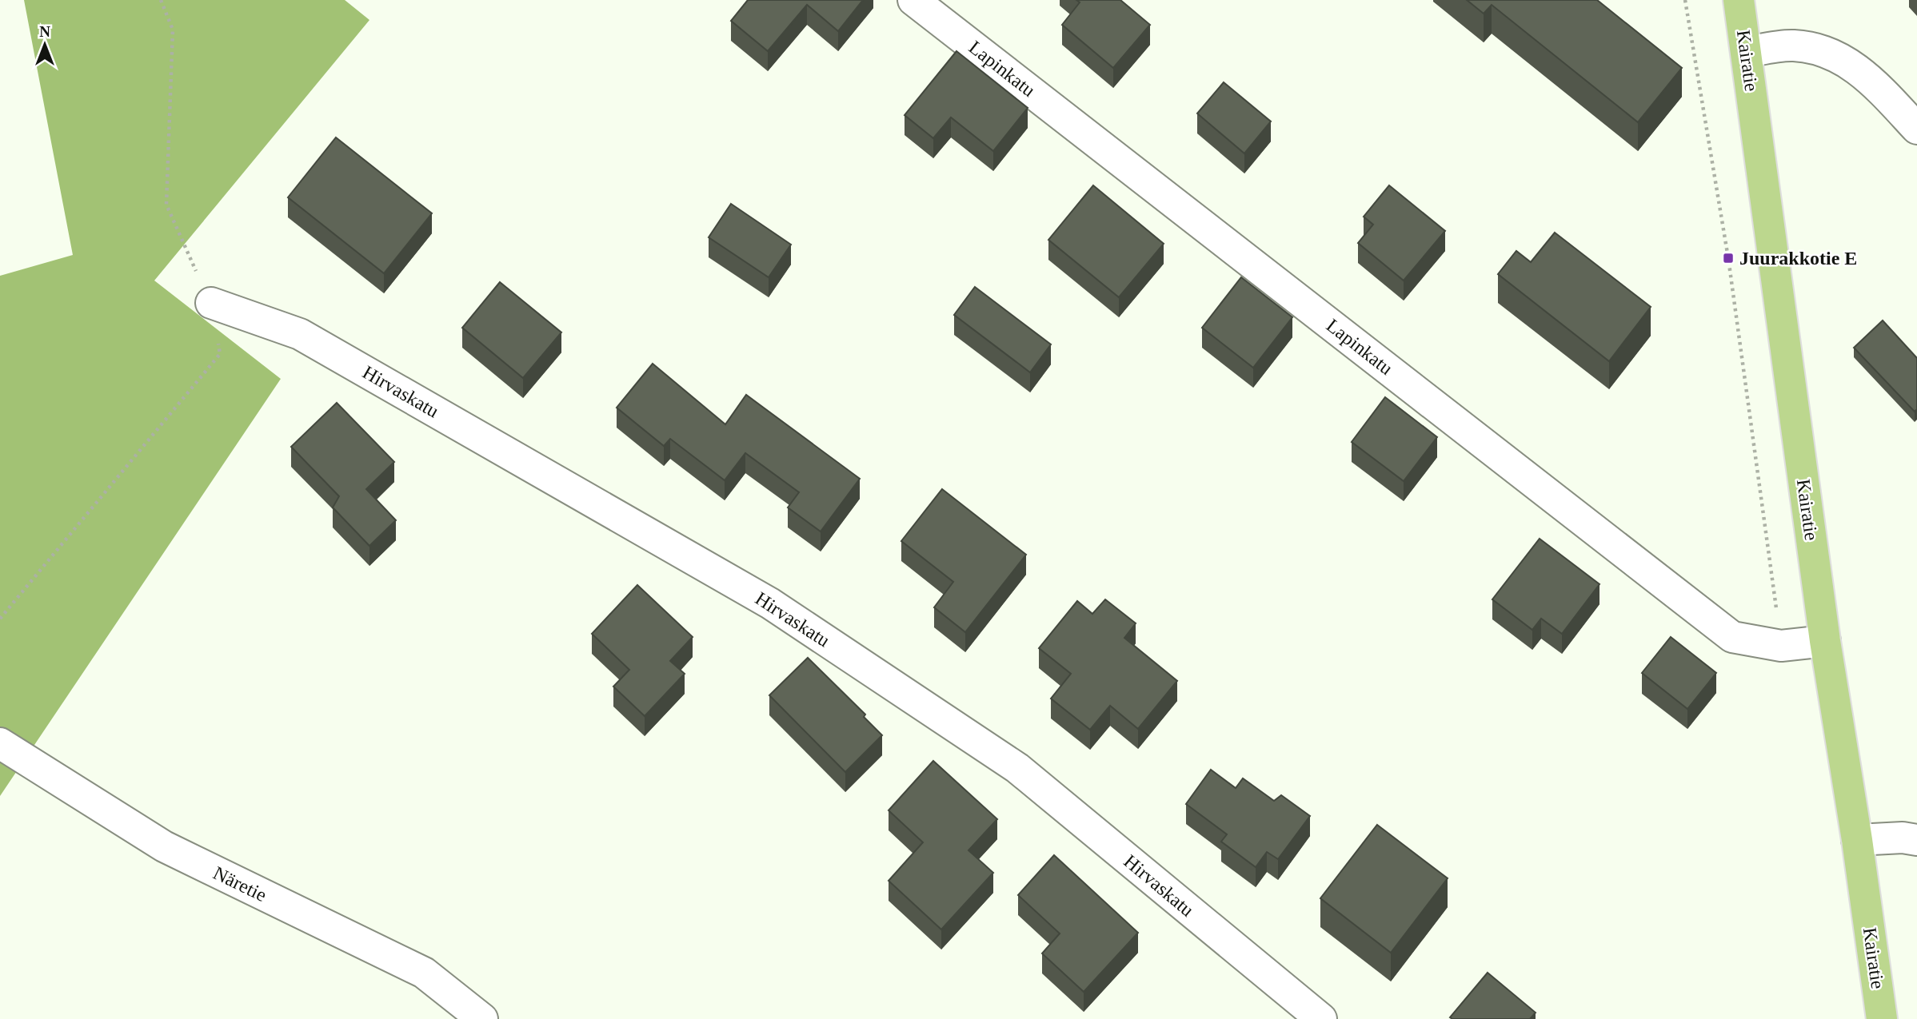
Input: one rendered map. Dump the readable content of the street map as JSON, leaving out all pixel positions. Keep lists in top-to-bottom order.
{
  "streets": {
    "main road": ["Kairatie"],
    "street": ["Lapinkatu", "Hirvaskatu", "Näretie"]
  },
  "crossings": [
    ["Kairatie", "Lapinkatu"]
  ],
  "places": {
    "transit": ["Juurakkotie E"]
  },
  "north": "top"
}
